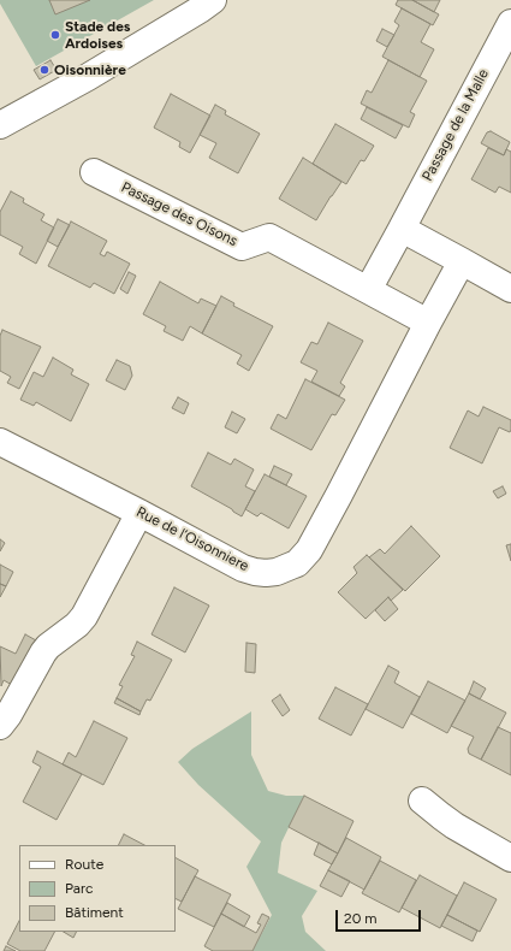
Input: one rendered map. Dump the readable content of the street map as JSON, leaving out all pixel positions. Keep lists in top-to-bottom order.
{
  "streets": {
    "street": ["Passage de la Malle", "Passage des Oisons", "Rue de l’Oisonniere"]
  },
  "places": ["Stade des Ardoises", "Oisonnière"],
  "legend": ["Route", "Parc", "Bâtiment"],
  "scale_bar": "20 m"
}
